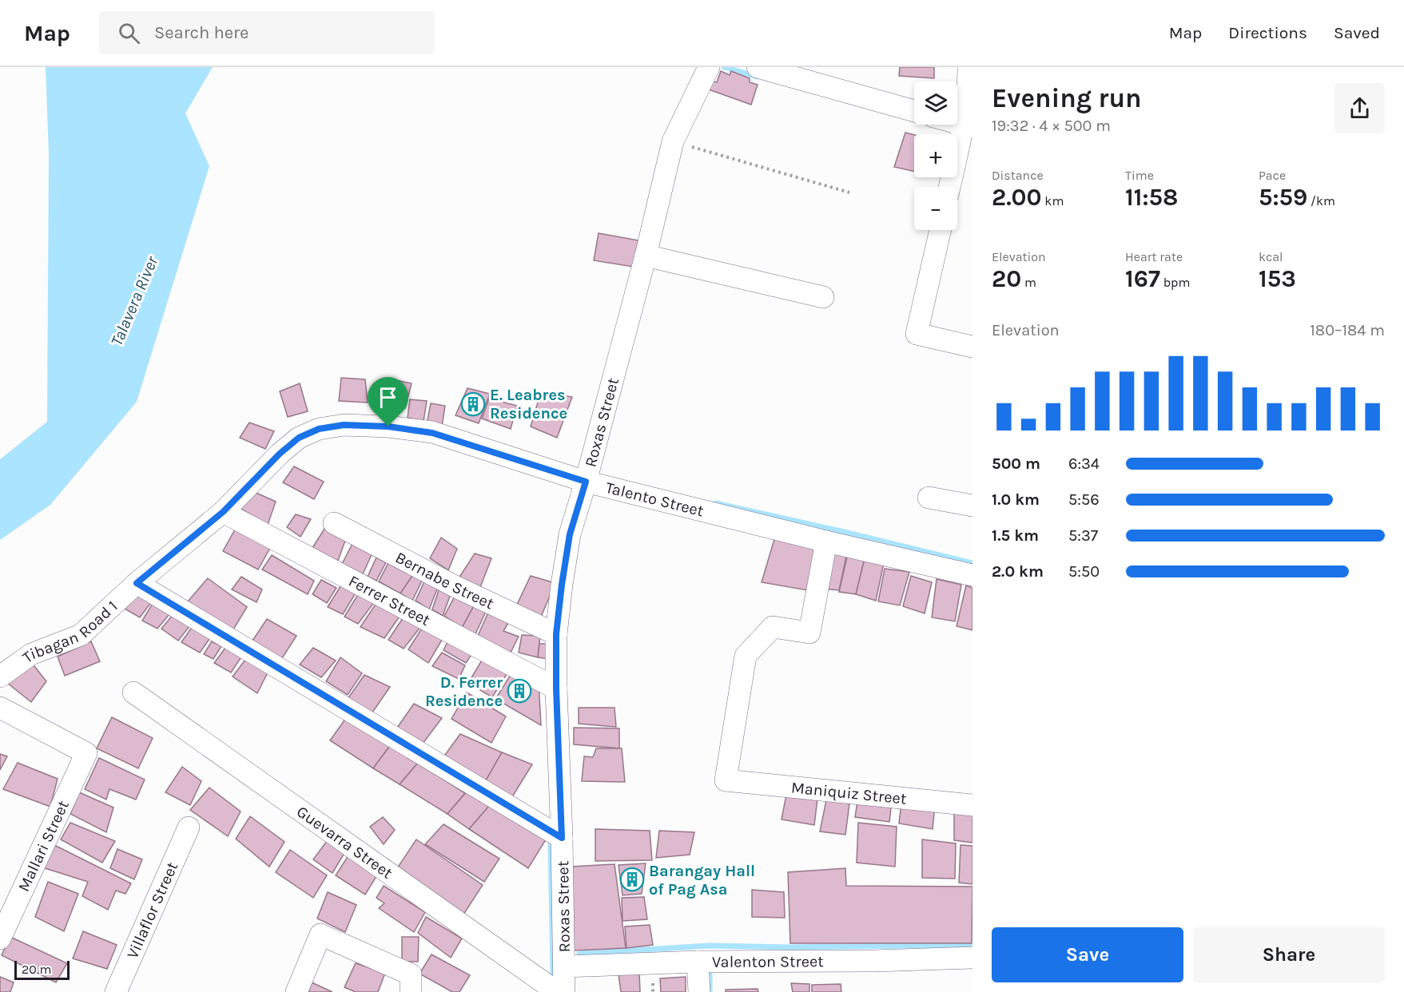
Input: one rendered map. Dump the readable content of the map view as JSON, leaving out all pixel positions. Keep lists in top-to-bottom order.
{
  "streets": {
    "street": [
      "Roxas Street",
      "Talento Street",
      "Bernabe Street",
      "Ferrer Street",
      "Tibagan Road 1",
      "Maniquiz Street",
      "Guevarra Street",
      "Mallari Street",
      "Villaflor Street",
      "Valenton Street"
    ]
  },
  "crossings": [
    ["Roxas Street", "Talento Street"],
    ["Roxas Street", "Bernabe Street"],
    ["Roxas Street", "Ferrer Street"],
    ["Roxas Street", "Valenton Street"],
    ["Talento Street", "Ferrer Street"],
    ["Talento Street", "Tibagan Road 1"],
    ["Talento Street", "Maniquiz Street"]
  ],
  "water": ["Talavera River"],
  "places": {
    "building": ["E. Leabres Residence", "D. Ferrer Residence", "Barangay Hall of Pag Asa"]
  },
  "scale_bar": "20 m",
  "page": {
    "header": "Map",
    "search": "Search here",
    "nav": ["Map", "Directions", "Saved"],
    "heading": ["Evening run", "19:32 · 4 × 500 m"],
    "map_buttons": ["+", "−"],
    "stats": [
      ["Distance", "2.00 km"],
      ["Time", "11:58"],
      ["Pace", "5:59 /km"],
      ["Elevation", "20 m"],
      ["Heart rate", "167 bpm"],
      ["kcal", "153"]
    ],
    "chart": ["Elevation", "180–184 m"],
    "list": [
      {
        "name": "500 m",
        "note": "6:34"
      },
      {
        "name": "1.0 km",
        "note": "5:56"
      },
      {
        "name": "1.5 km",
        "note": "5:37"
      },
      {
        "name": "2.0 km",
        "note": "5:50"
      }
    ],
    "buttons": ["Save", "Share"],
    "scale": "20 m"
  }
}
